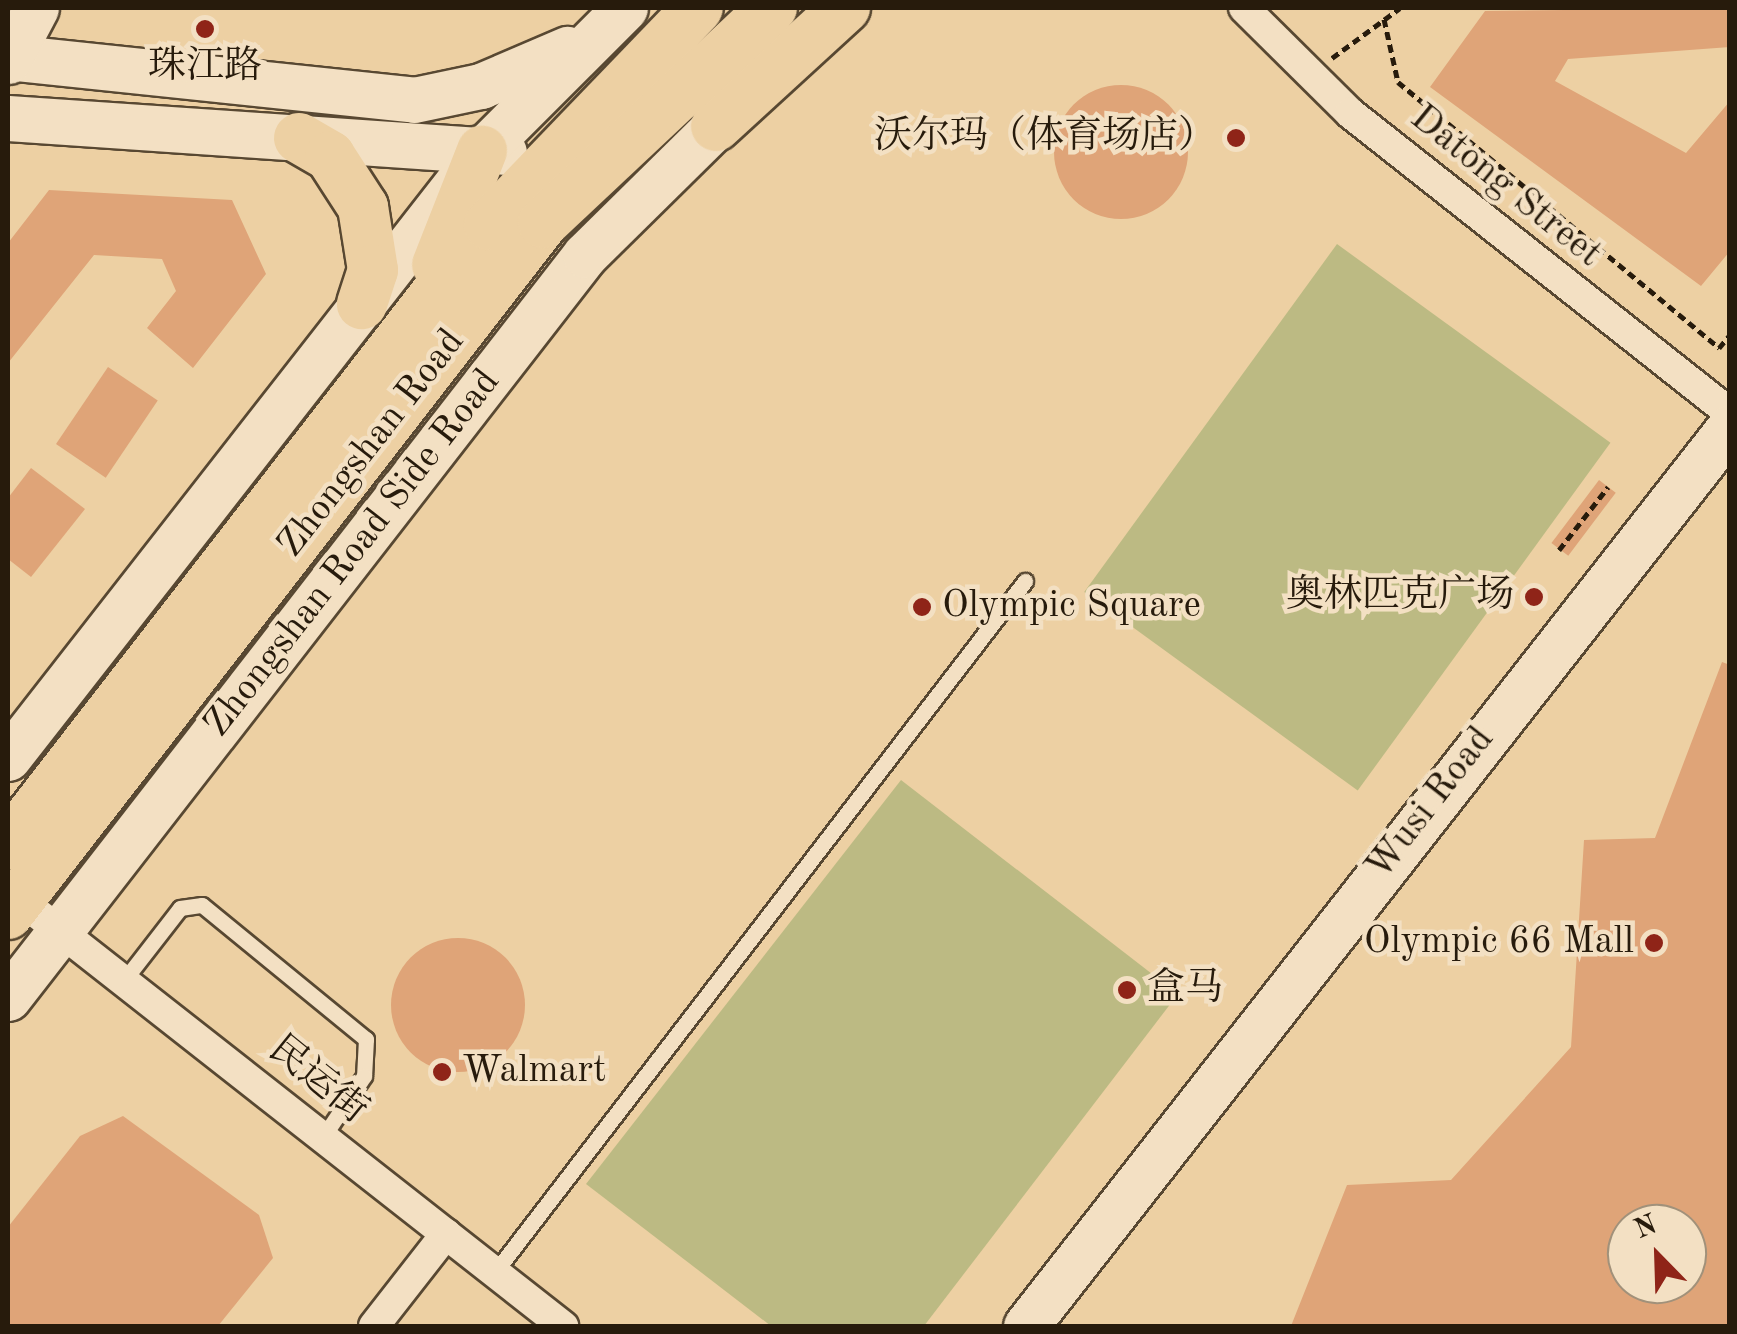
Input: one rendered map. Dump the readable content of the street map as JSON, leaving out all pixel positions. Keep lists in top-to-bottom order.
{
  "streets": {
    "main road": ["Zhongshan Road", "Zhongshan Road Side Road", "Wusi Road"],
    "street": ["Datong Street", "民运街"]
  },
  "crossings": [
    ["Zhongshan Road", "民运街"],
    ["Zhongshan Road Side Road", "民运街"]
  ],
  "places": [
    "珠江路",
    "沃尔玛（体育场店）",
    "奥林匹克广场",
    "Olympic Square",
    "Olympic 66 Mall",
    "盒马",
    "Walmart"
  ],
  "north": "top left"
}
